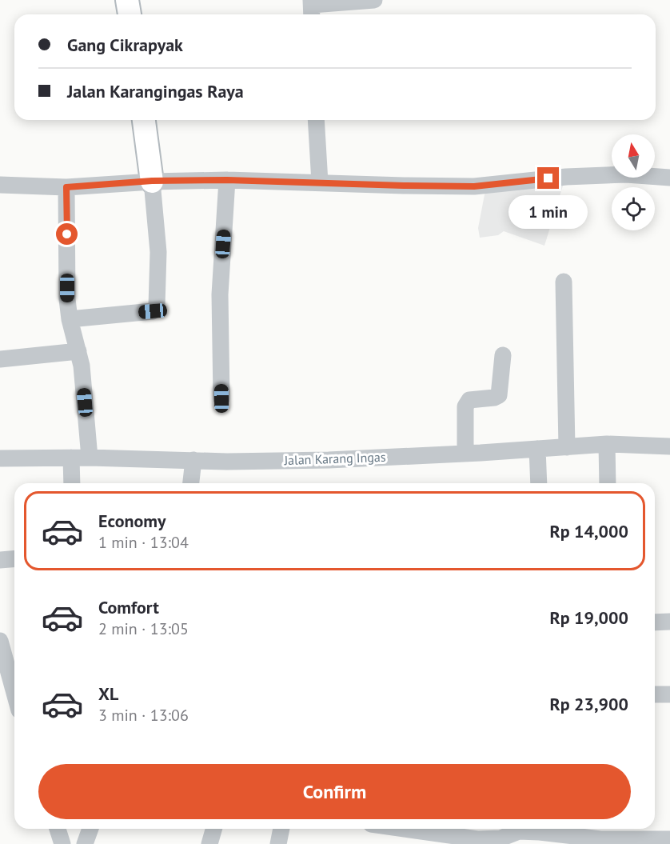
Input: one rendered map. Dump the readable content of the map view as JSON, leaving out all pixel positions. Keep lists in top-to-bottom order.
{
  "streets": {
    "street": ["Jalan Karang Ingas"]
  },
  "north": "top",
  "page": {
    "banner": ["Gang Cikrapyak", "Jalan Karangingas Raya"],
    "bubble": "1 min",
    "list": [
      {
        "name": "Economy",
        "note": "1 min · 13:04",
        "value": "Rp 14,000"
      },
      {
        "name": "Comfort",
        "note": "2 min · 13:05",
        "value": "Rp 19,000"
      },
      {
        "name": "XL",
        "note": "3 min · 13:06",
        "value": "Rp 23,900"
      }
    ],
    "buttons": "Confirm"
  }
}
